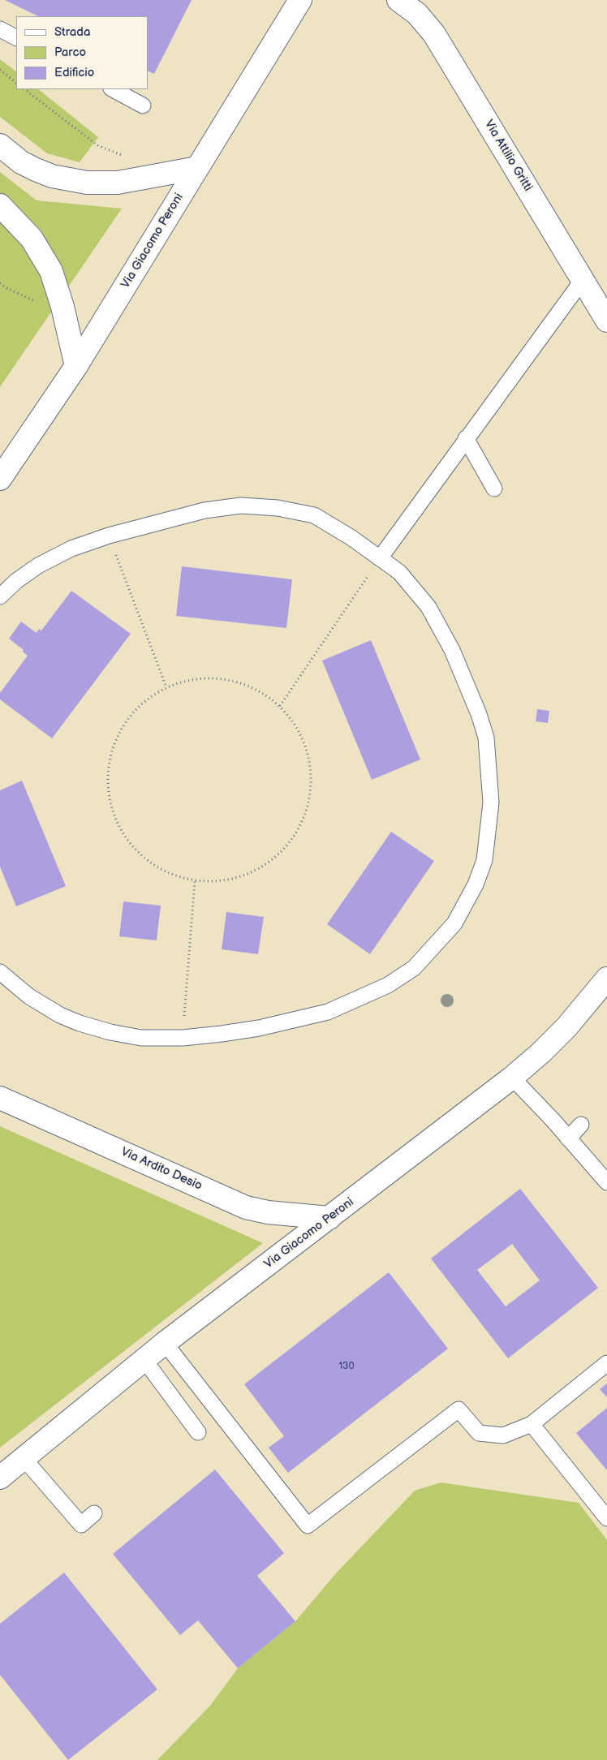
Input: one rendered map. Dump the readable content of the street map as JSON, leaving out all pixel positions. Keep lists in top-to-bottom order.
{
  "streets": {
    "street": ["Via Attilio Gritti", "Via Giacomo Peroni", "Via Ardito Desio"]
  },
  "crossings": [
    ["Via Giacomo Peroni", "Via Ardito Desio"]
  ],
  "house_numbers": ["130"],
  "legend": ["Strada", "Parco", "Edificio"]
}
